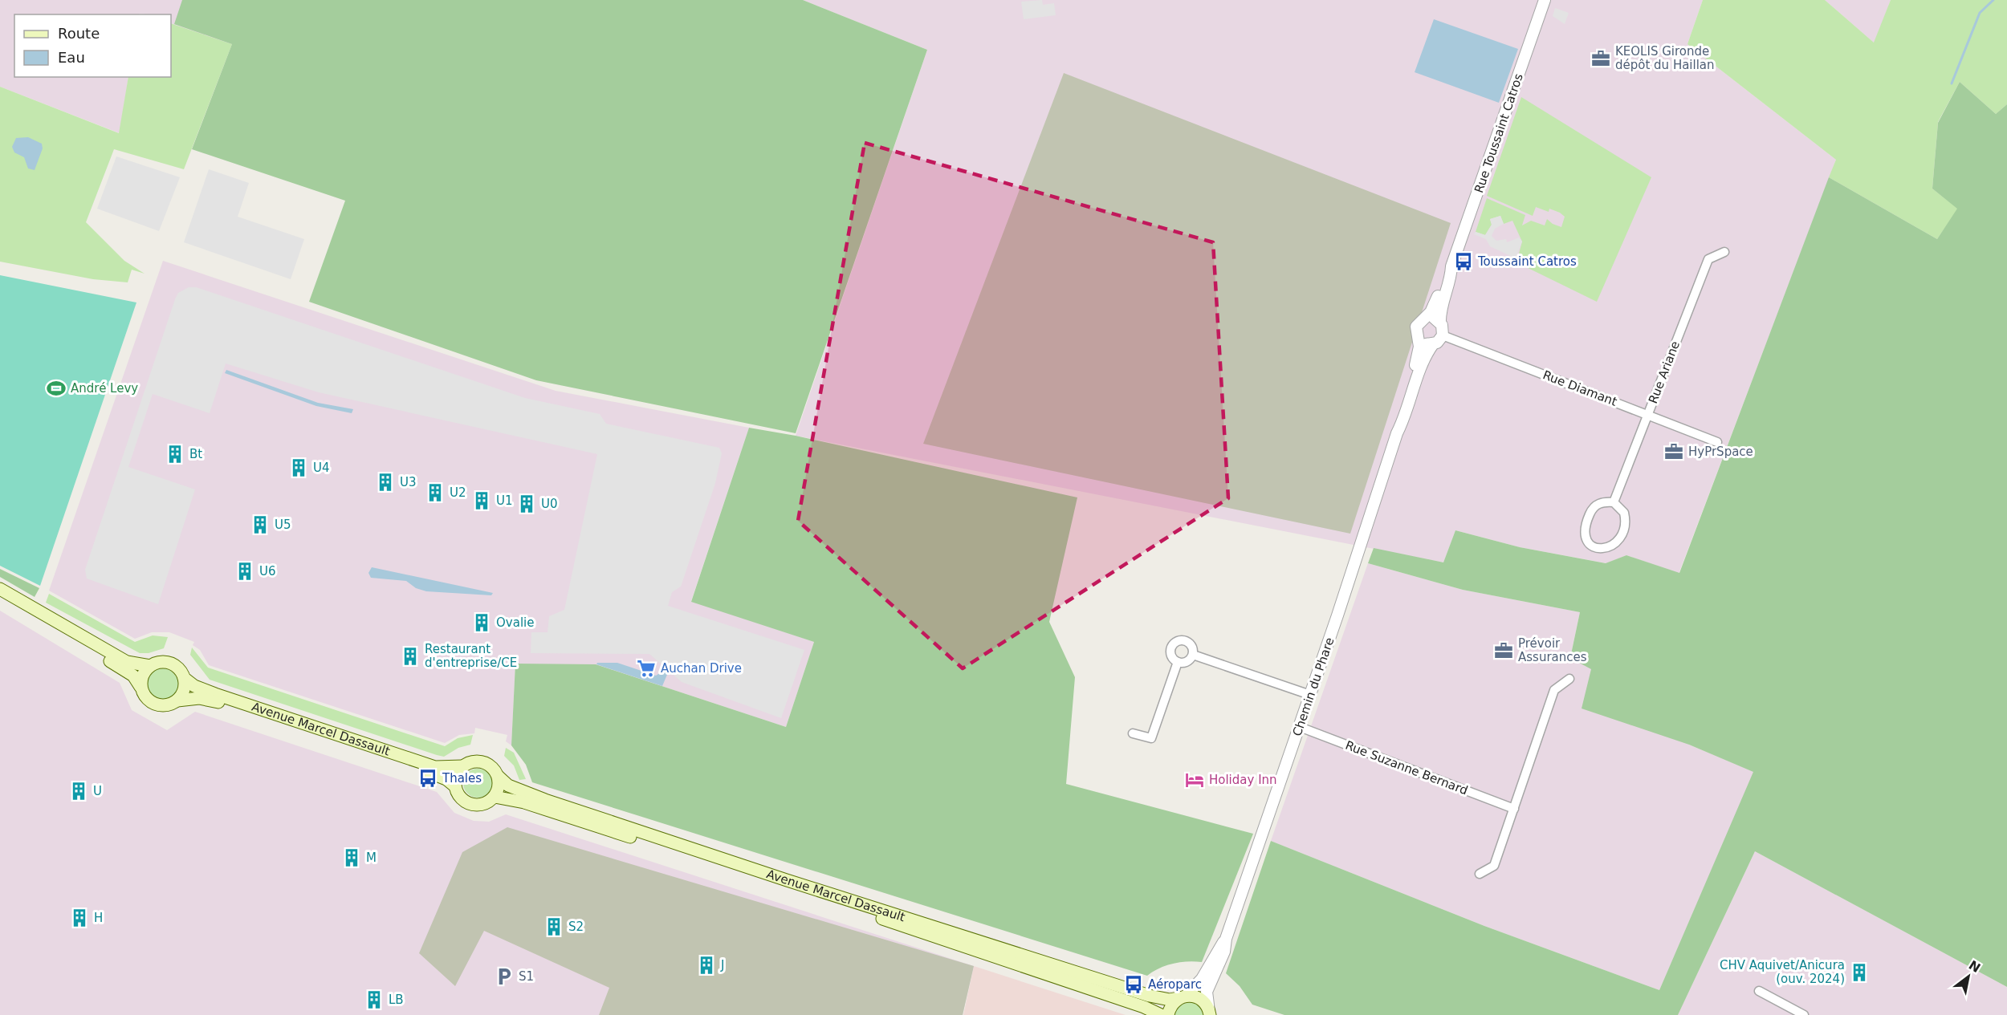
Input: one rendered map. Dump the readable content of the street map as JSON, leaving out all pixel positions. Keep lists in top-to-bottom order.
{
  "streets": {
    "main road": ["Avenue Marcel Dassault"],
    "street": [
      "Rue Toussaint Catros",
      "Rue Ariane",
      "Rue Diamant",
      "Chemin du Phare",
      "Rue Suzanne Bernard"
    ]
  },
  "crossings": [
    ["Rue Toussaint Catros", "Rue Diamant"],
    ["Rue Toussaint Catros", "Chemin du Phare"],
    ["Rue Ariane", "Rue Diamant"],
    ["Rue Diamant", "Chemin du Phare"],
    ["Chemin du Phare", "Avenue Marcel Dassault"],
    ["Chemin du Phare", "Rue Suzanne Bernard"]
  ],
  "places": {
    "office": ["KEOLIS Gironde dépôt du Haillan", "HyPrSpace", "Prévoir Assurances"],
    "bus stop": ["Toussaint Catros", "Thales", "Aéroparc"],
    "sports": ["André Levy"],
    "building": [
      "Bt",
      "U4",
      "U3",
      "U2",
      "U1",
      "U0",
      "U5",
      "U6",
      "Ovalie",
      "Restaurant d'entreprise/CE",
      "U",
      "M",
      "H",
      "S2",
      "J",
      "CHV Aquivet/Anicura (ouv. 2024)",
      "LB"
    ],
    "supermarket": ["Auchan Drive"],
    "hotel": ["Holiday Inn"],
    "parking": ["S1"]
  },
  "legend": ["Route", "Eau"],
  "north": "top right"
}
